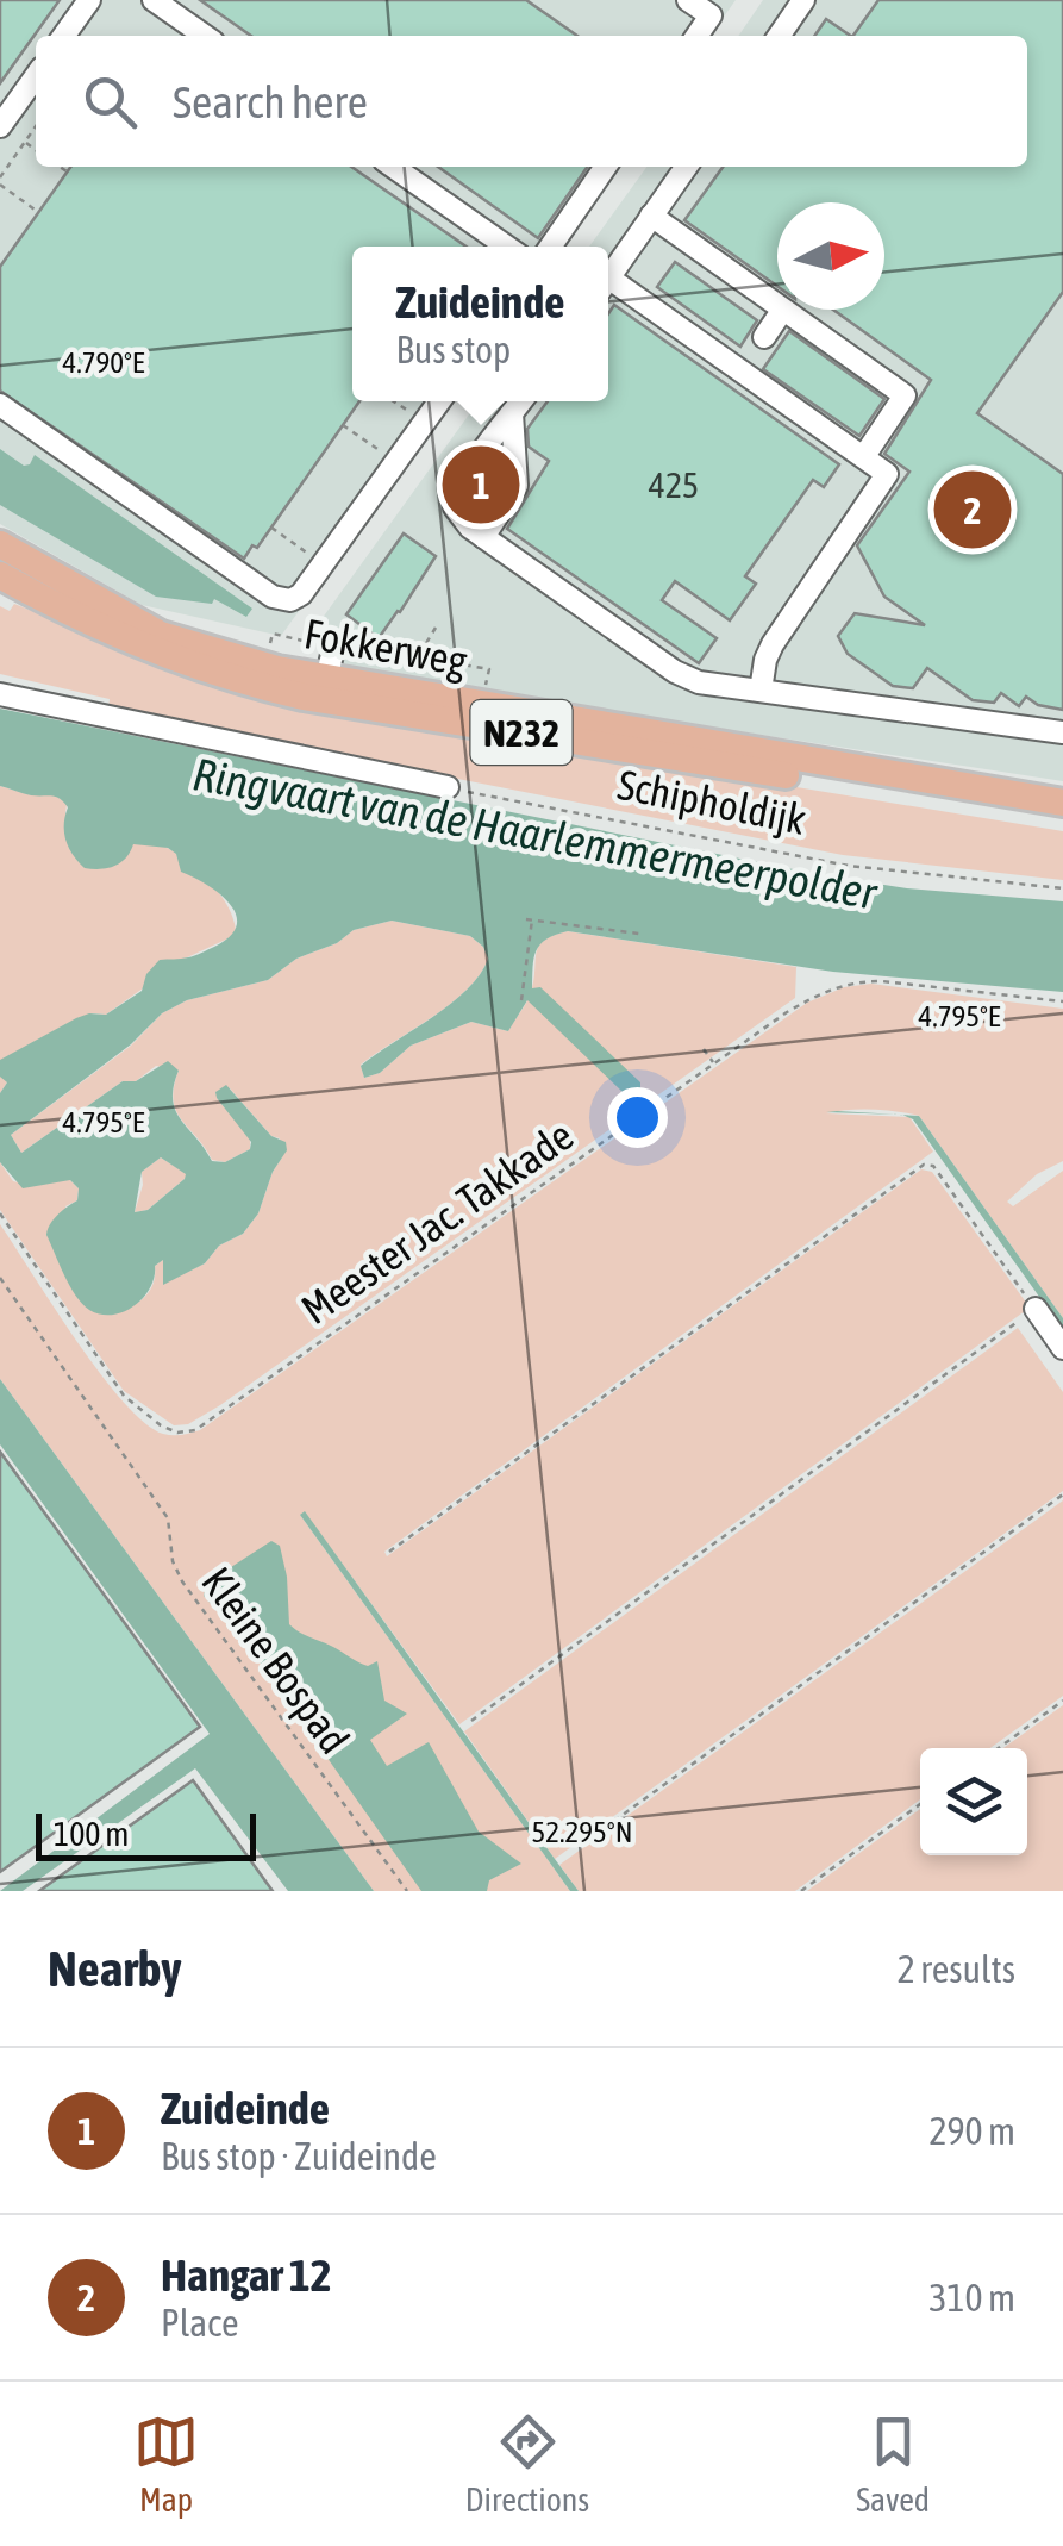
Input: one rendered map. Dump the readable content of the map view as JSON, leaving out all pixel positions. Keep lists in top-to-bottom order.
{
  "streets": {
    "main road": ["Fokkerweg", "N232"],
    "path": ["Schipholdijk", "Meester Jac. Takkade", "Kleine Bospad"]
  },
  "water": ["Ringvaart van de Haarlemmermeerpolder"],
  "house_numbers": ["425"],
  "scale_bar": "100 m",
  "north": "right",
  "page": {
    "search": "Search here",
    "popup": ["Zuideinde", "Bus stop"],
    "pins": ["1", "2"],
    "scale": "100 m",
    "heading": ["Nearby", "2 results"],
    "list": [
      {
        "mark": "1",
        "name": "Zuideinde",
        "note": "Bus stop · Zuideinde",
        "value": "290 m"
      },
      {
        "mark": "2",
        "name": "Hangar 12",
        "note": "Place",
        "value": "310 m"
      }
    ],
    "nav": ["Map", "Directions", "Saved"]
  },
  "coordinates": ["4.790°E", "4.795°E", "52.295°N"]
}
